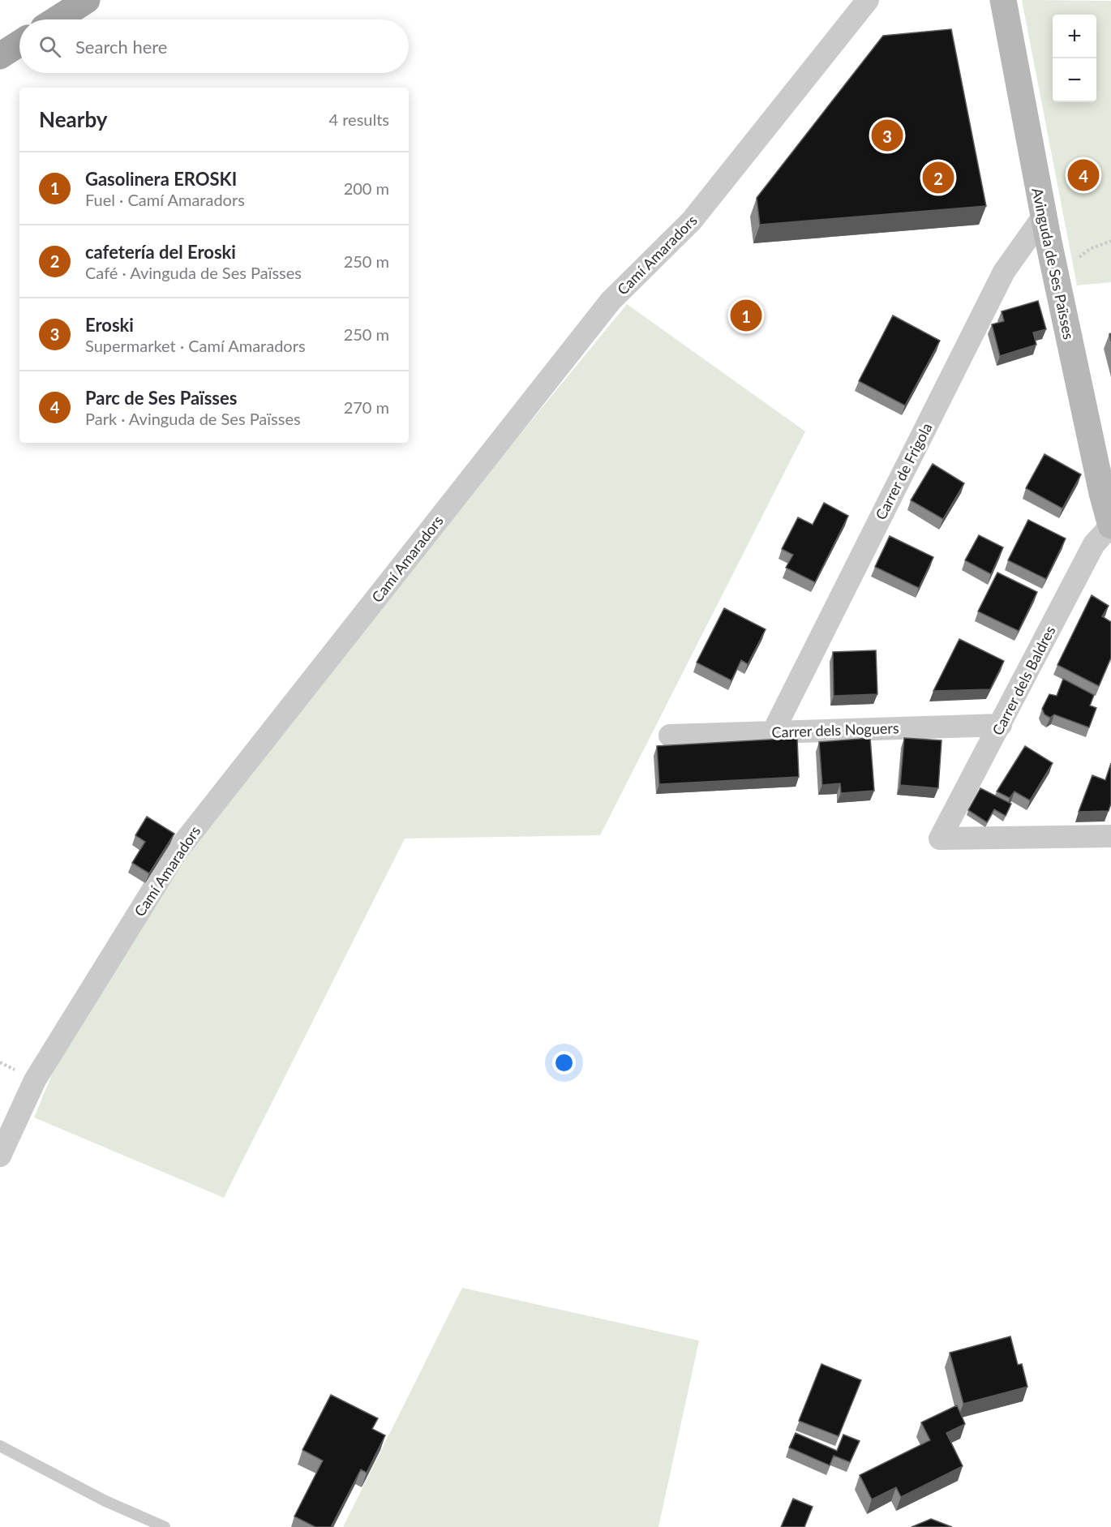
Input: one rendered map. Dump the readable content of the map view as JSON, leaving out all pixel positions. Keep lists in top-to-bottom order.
{
  "streets": {
    "main road": ["Avinguda de Ses Païsses"],
    "street": [
      "Camí Amaradors",
      "Carrer de Frigola",
      "Carrer dels Baldres",
      "Carrer dels Noguers"
    ]
  },
  "crossings": [
    ["Avinguda de Ses Païsses", "Carrer de Frigola"],
    ["Avinguda de Ses Païsses", "Carrer dels Baldres"],
    ["Carrer de Frigola", "Carrer dels Noguers"],
    ["Carrer dels Baldres", "Carrer dels Noguers"]
  ],
  "page": {
    "map_buttons": ["+", "−"],
    "search": "Search here",
    "heading": ["Nearby", "4 results"],
    "pins": [
      "3",
      "4",
      "2",
      "1"
    ],
    "list": [
      {
        "mark": "1",
        "name": "Gasolinera EROSKI",
        "note": "Fuel · Camí Amaradors",
        "value": "200 m"
      },
      {
        "mark": "2",
        "name": "cafetería del Eroski",
        "note": "Café · Avinguda de Ses Païsses",
        "value": "250 m"
      },
      {
        "mark": "3",
        "name": "Eroski",
        "note": "Supermarket · Camí Amaradors",
        "value": "250 m"
      },
      {
        "mark": "4",
        "name": "Parc de Ses Païsses",
        "note": "Park · Avinguda de Ses Païsses",
        "value": "270 m"
      }
    ]
  }
}
